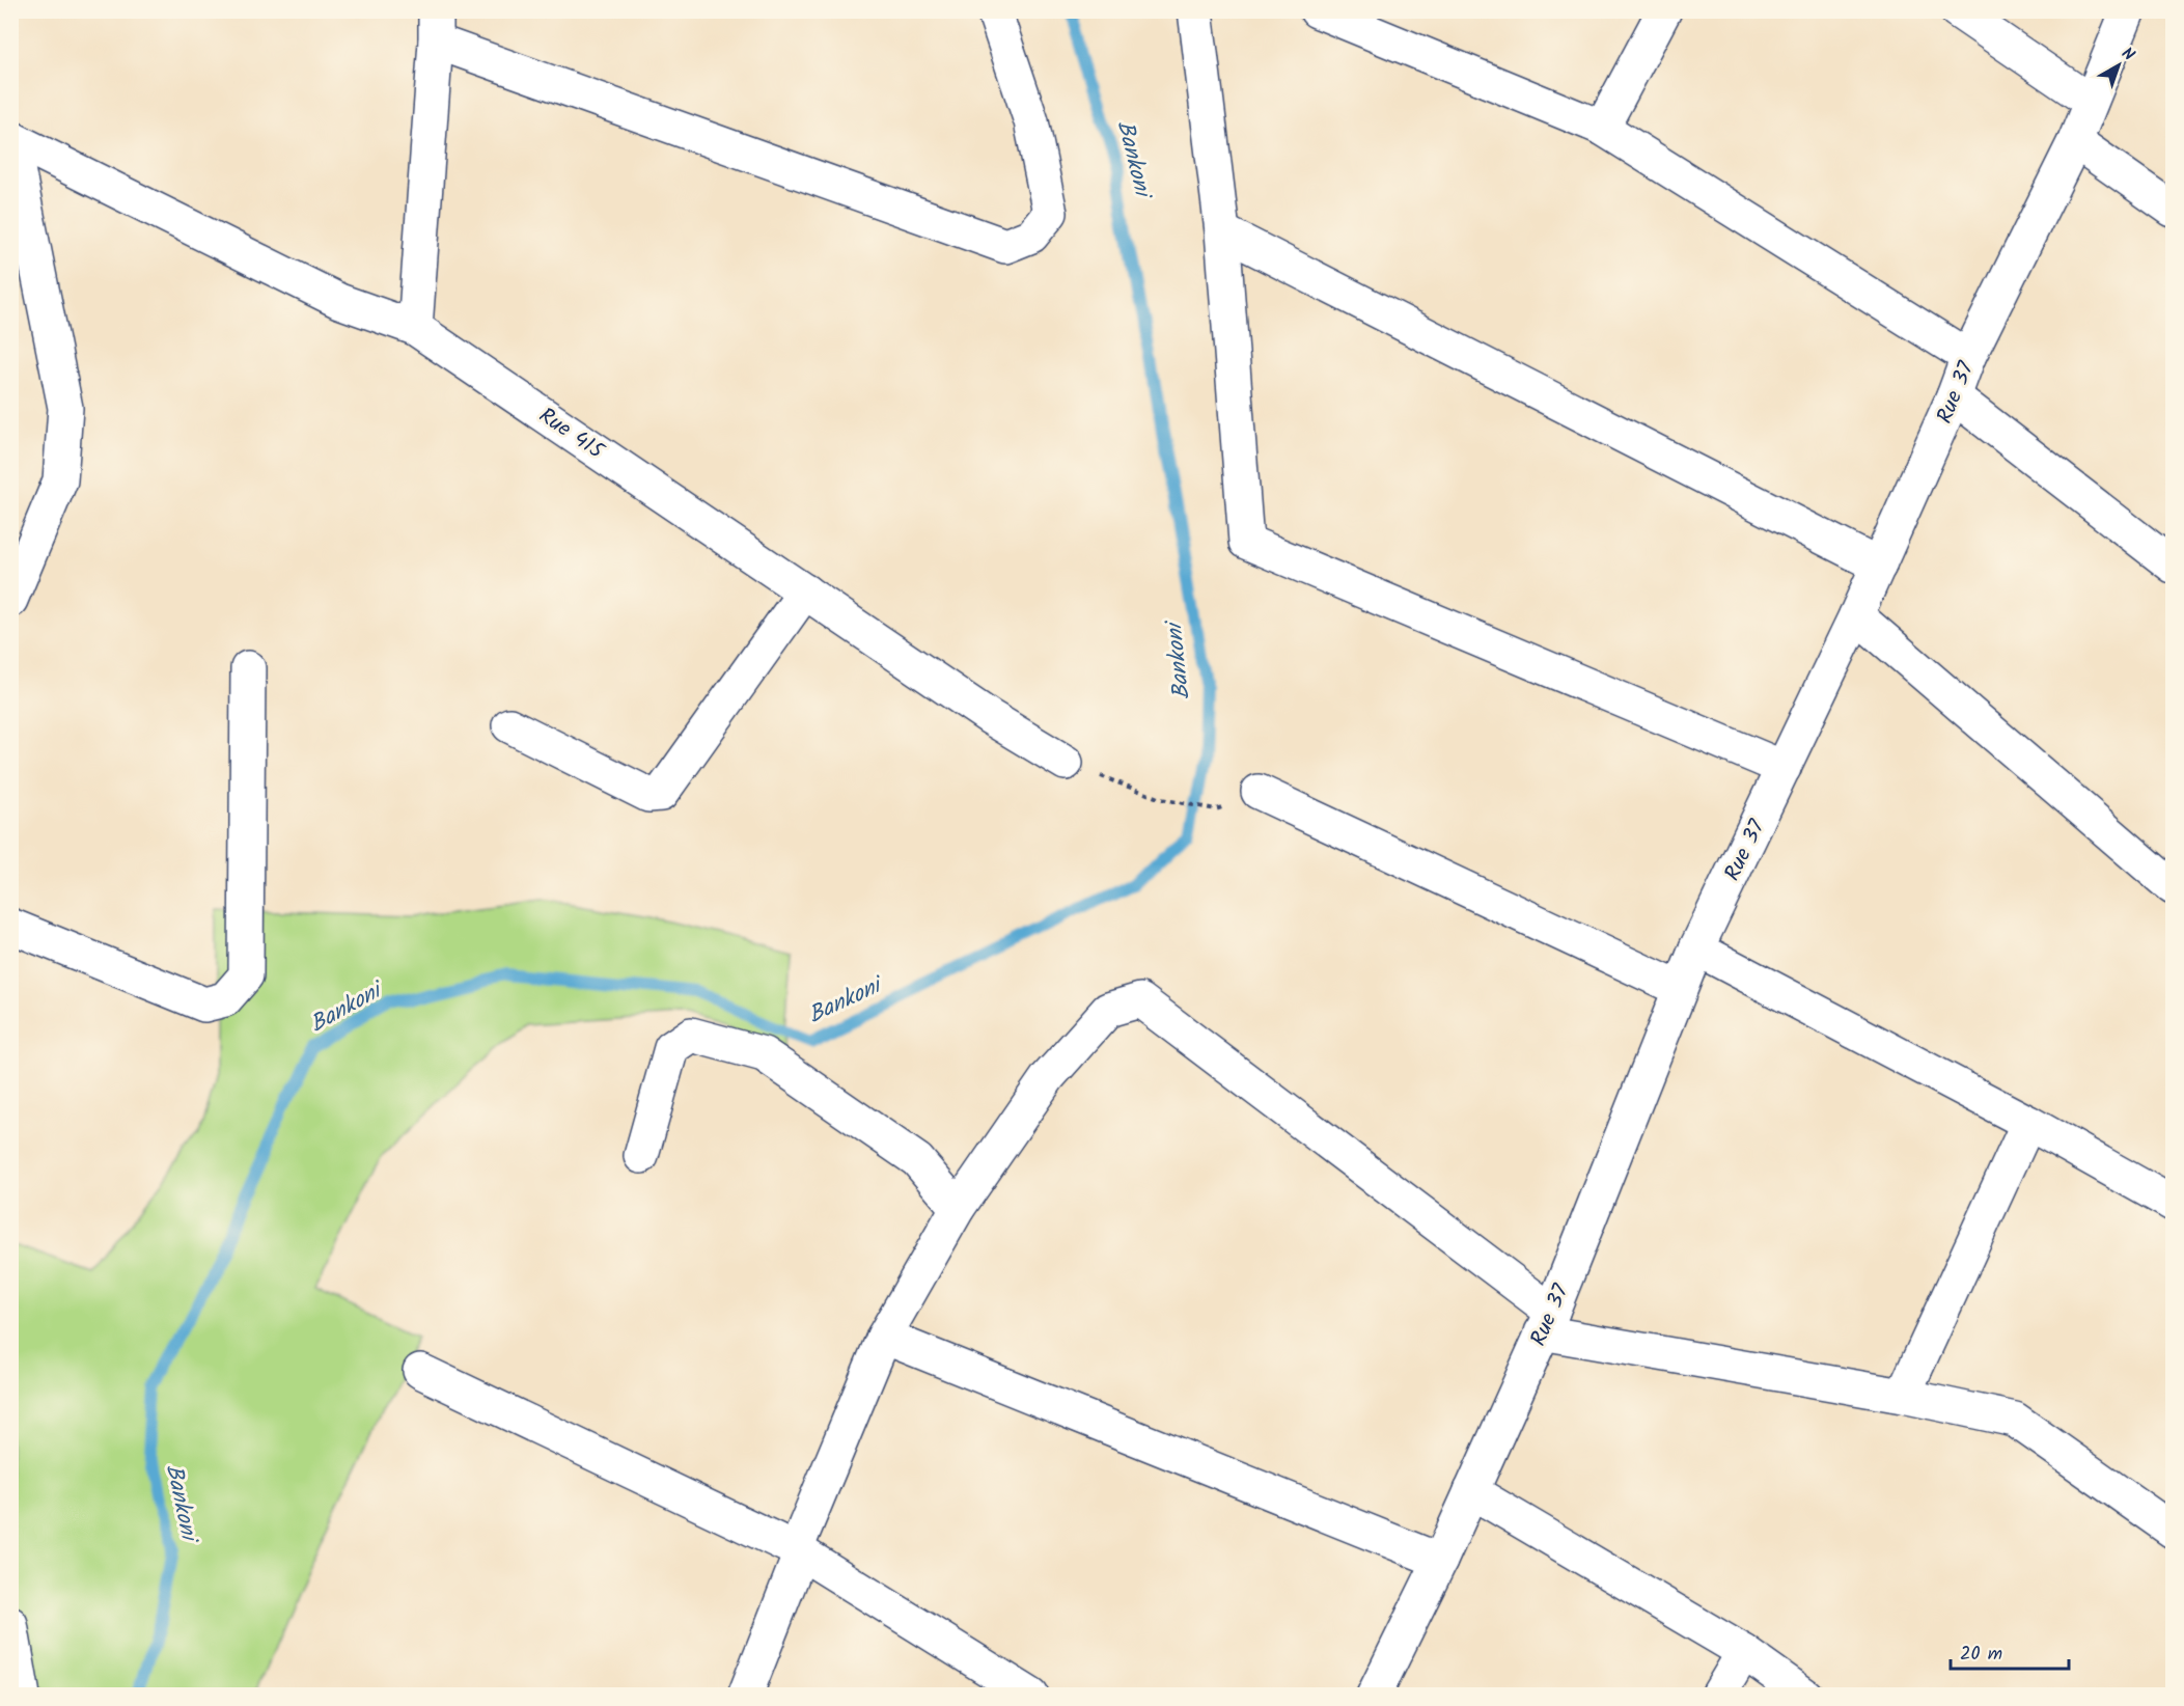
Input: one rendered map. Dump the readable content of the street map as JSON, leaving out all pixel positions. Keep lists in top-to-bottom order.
{
  "streets": {
    "street": ["Rue 37", "Rue 415"]
  },
  "water": ["Bankoni"],
  "scale_bar": "20 m",
  "north": "top right"
}
